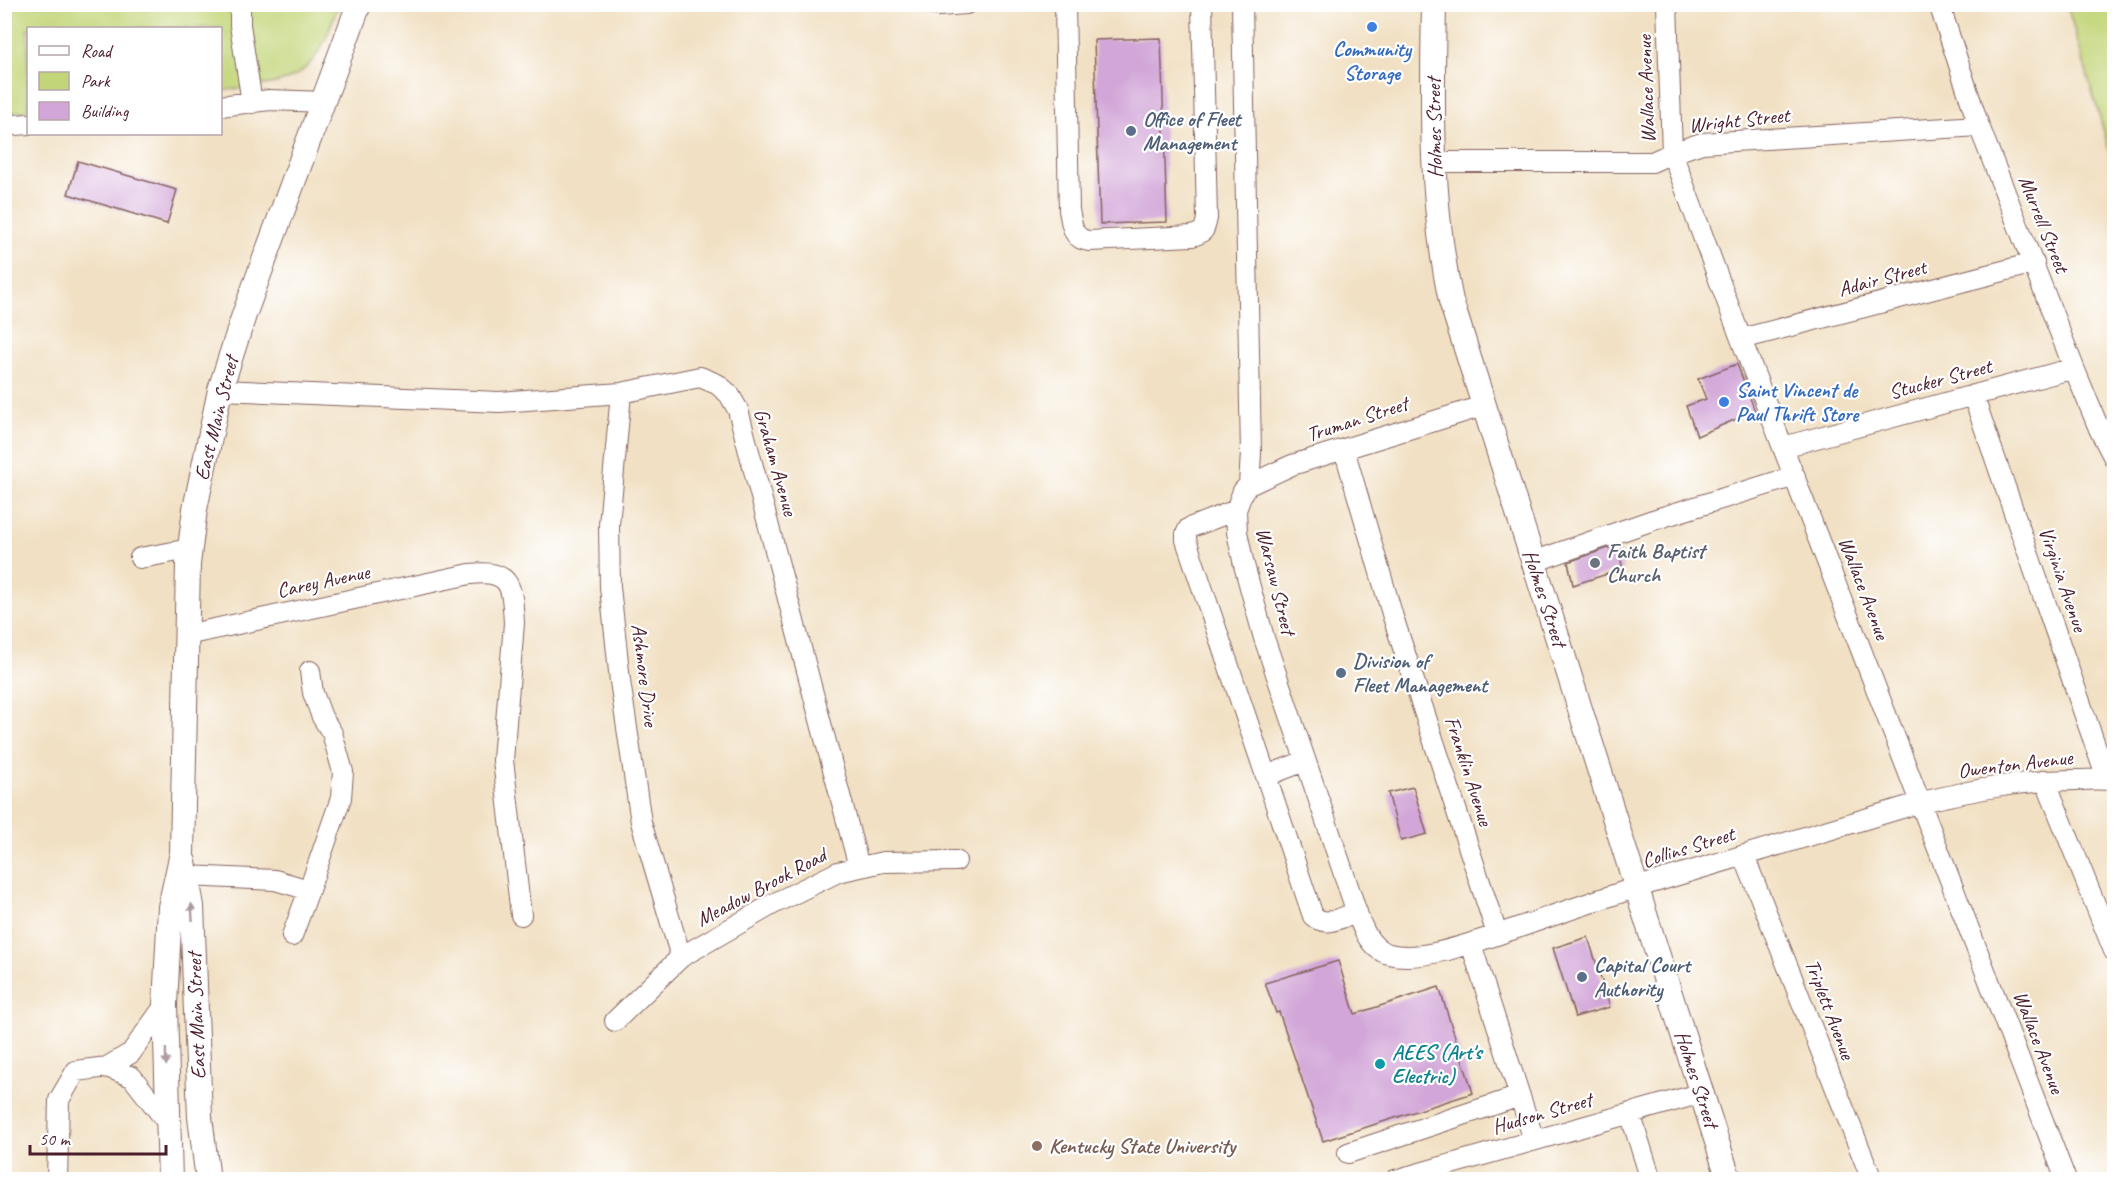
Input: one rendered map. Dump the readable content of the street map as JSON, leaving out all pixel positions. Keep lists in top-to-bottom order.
{
  "streets": {
    "main road": ["Holmes Street", "East Main Street"],
    "street": [
      "Wallace Avenue",
      "Wright Street",
      "Murrell Street",
      "Adair Street",
      "Stucker Street",
      "Truman Street",
      "Graham Avenue",
      "Virginia Avenue",
      "Carey Avenue",
      "Warsaw Street",
      "Ashmore Drive",
      "Owenton Avenue",
      "Franklin Avenue",
      "Collins Street",
      "Meadow Brook Road",
      "Triplett Avenue",
      "Hudson Street"
    ]
  },
  "crossings": [
    ["Wallace Avenue", "Wright Street"],
    ["Wallace Avenue", "Adair Street"],
    ["Wallace Avenue", "Stucker Street"],
    ["Wallace Avenue", "Owenton Avenue"],
    ["Wallace Avenue", "Collins Street"],
    ["Wright Street", "Holmes Street"],
    ["Wright Street", "Murrell Street"],
    ["Holmes Street", "Truman Street"],
    ["Holmes Street", "Collins Street"],
    ["Holmes Street", "Hudson Street"],
    ["Murrell Street", "Adair Street"],
    ["Murrell Street", "Stucker Street"],
    ["Stucker Street", "Virginia Avenue"],
    ["East Main Street", "Graham Avenue"],
    ["East Main Street", "Carey Avenue"],
    ["Truman Street", "Warsaw Street"],
    ["Truman Street", "Franklin Avenue"],
    ["Graham Avenue", "Ashmore Drive"],
    ["Graham Avenue", "Meadow Brook Road"],
    ["Virginia Avenue", "Owenton Avenue"],
    ["Warsaw Street", "Collins Street"],
    ["Ashmore Drive", "Meadow Brook Road"],
    ["Owenton Avenue", "Collins Street"],
    ["Franklin Avenue", "Collins Street"],
    ["Collins Street", "Triplett Avenue"]
  ],
  "places": [
    "Community Storage",
    "Office of Fleet Management",
    "Saint Vincent de Paul Thrift Store",
    "Faith Baptist Church",
    "Division of Fleet Management",
    "Capital Court Authority",
    "AEES (Art's Electric)",
    "Kentucky State University"
  ],
  "legend": ["Road", "Park", "Building"],
  "scale_bar": "50 m"
}
